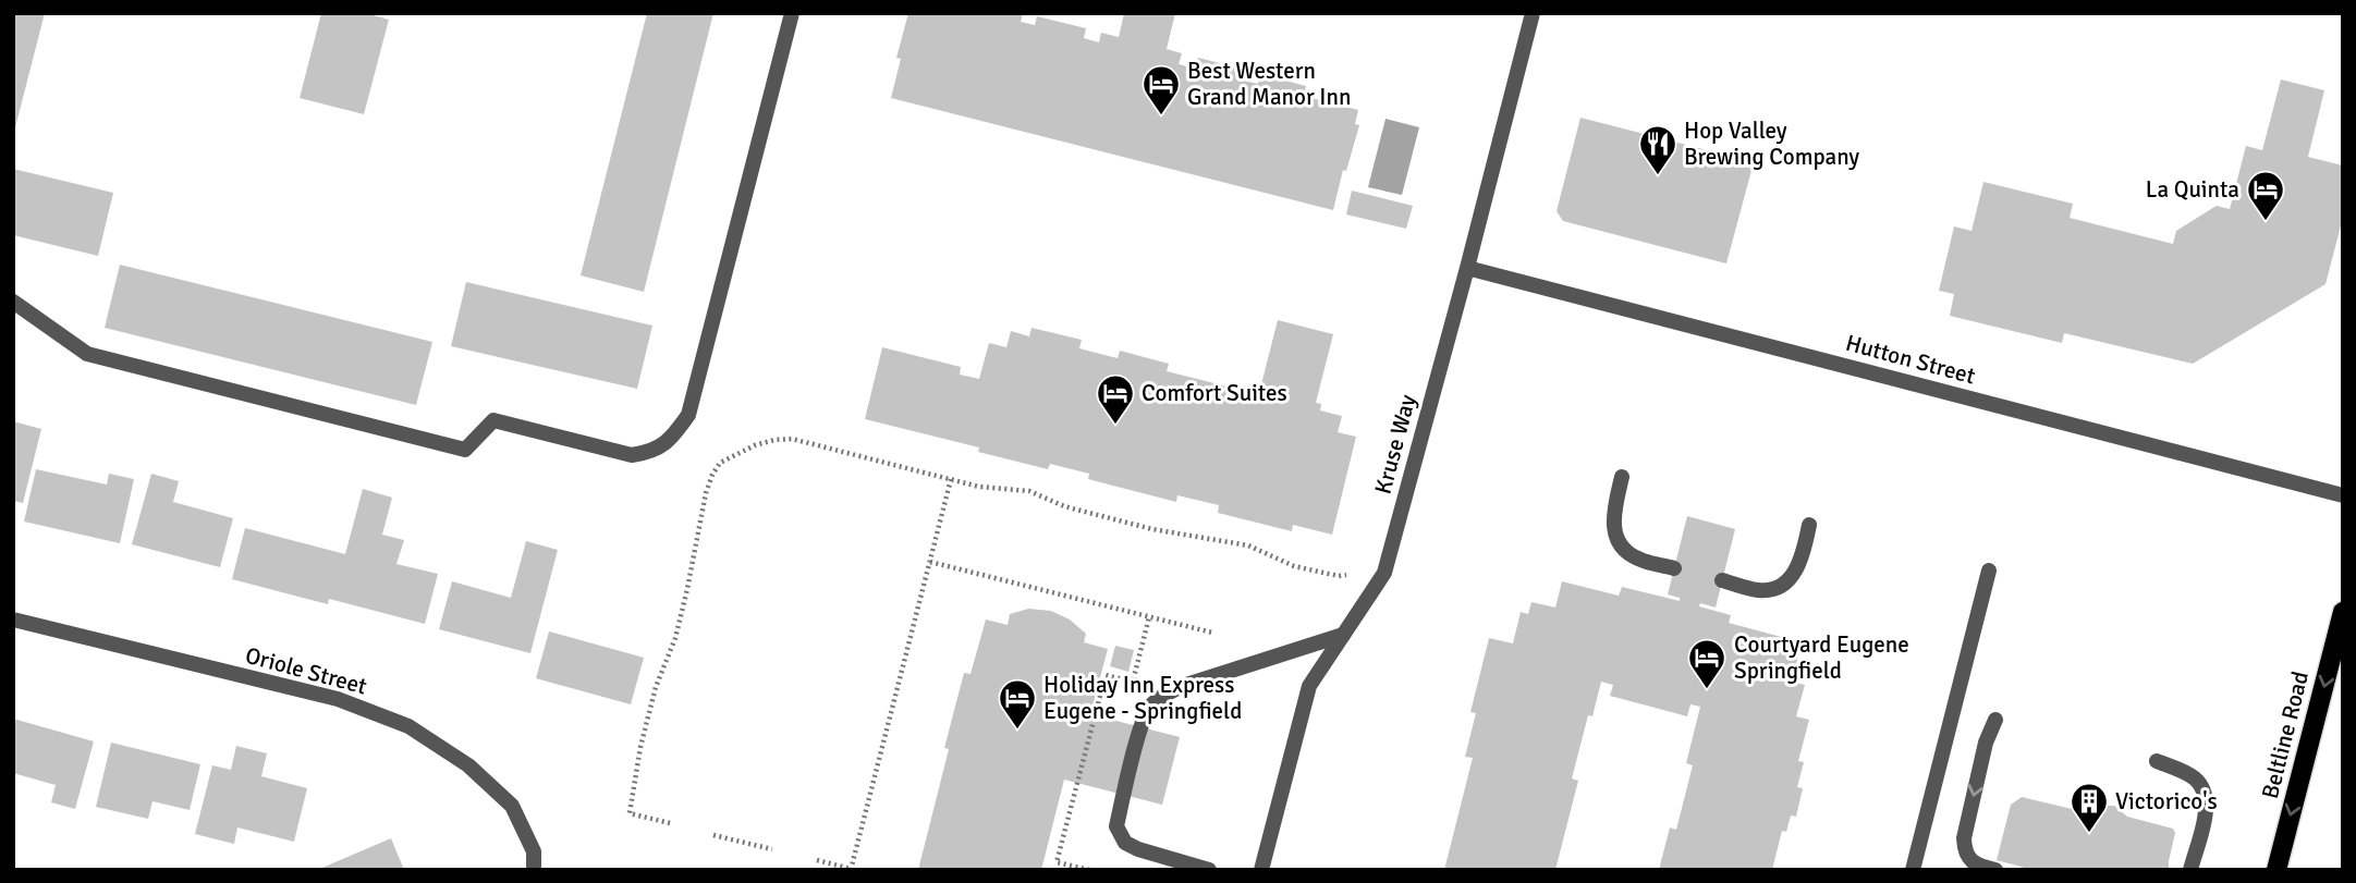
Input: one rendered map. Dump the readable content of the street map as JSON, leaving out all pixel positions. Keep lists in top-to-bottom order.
{
  "streets": {
    "main road": ["Beltline Road"],
    "street": ["Hutton Street", "Kruse Way", "Oriole Street"]
  },
  "crossings": [
    ["Hutton Street", "Kruse Way"]
  ],
  "one_way": ["Beltline Road"],
  "places": {
    "hotel": [
      "Best Western Grand Manor Inn",
      "La Quinta",
      "Comfort Suites",
      "Courtyard Eugene Springfield",
      "Holiday Inn Express Eugene - Springfield"
    ],
    "restaurant": ["Hop Valley Brewing Company"],
    "building": ["Victorico's"]
  }
}
